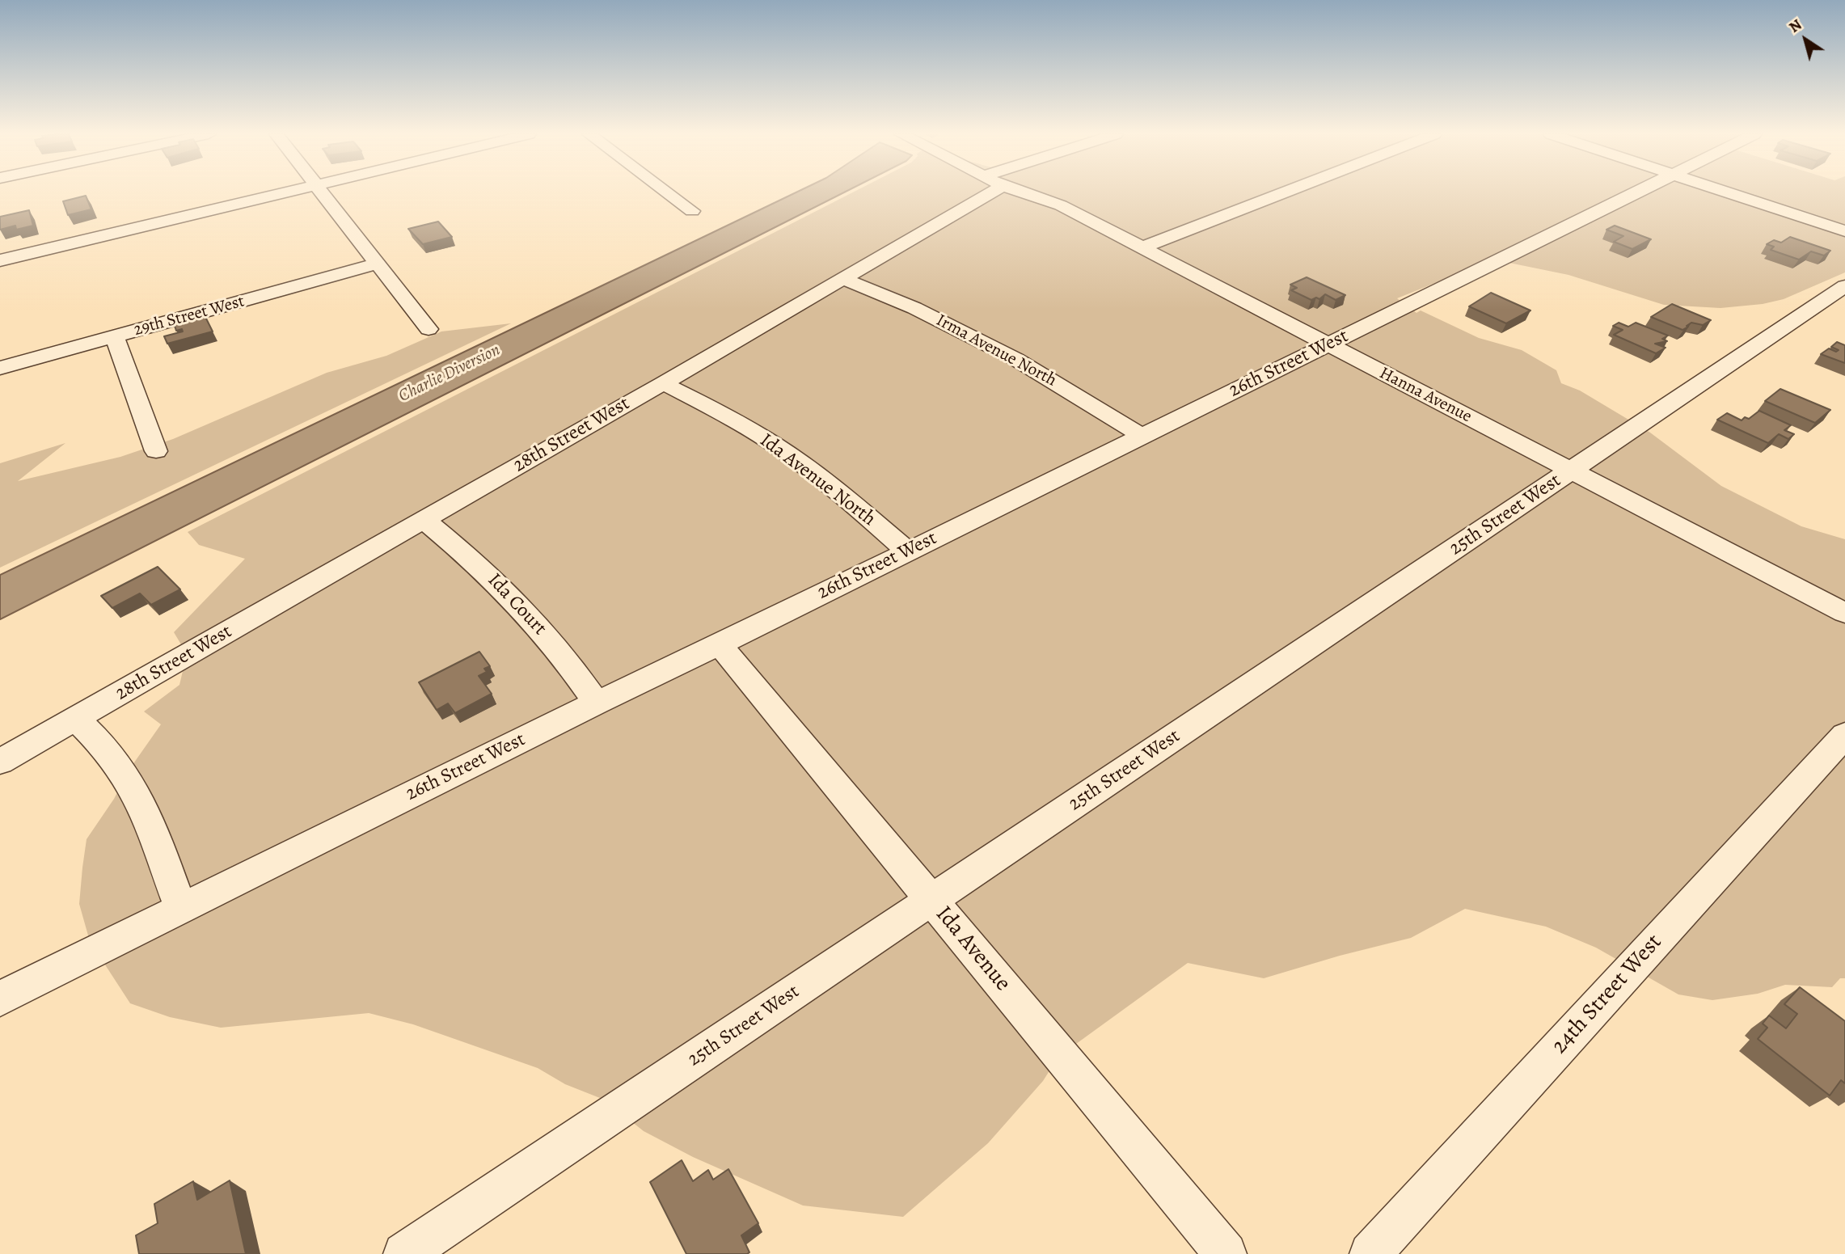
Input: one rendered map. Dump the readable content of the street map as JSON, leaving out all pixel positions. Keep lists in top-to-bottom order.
{
  "streets": {
    "street": [
      "29th Street West",
      "Irma Avenue North",
      "26th Street West",
      "Hanna Avenue",
      "28th Street West",
      "Ida Avenue North",
      "25th Street West",
      "Ida Court",
      "Ida Avenue",
      "24th Street West"
    ]
  },
  "crossings": [
    ["Irma Avenue North", "26th Street West"],
    ["Irma Avenue North", "28th Street West"],
    ["26th Street West", "Hanna Avenue"],
    ["26th Street West", "Ida Avenue North"],
    ["26th Street West", "Ida Court"],
    ["26th Street West", "Ida Avenue"],
    ["Hanna Avenue", "25th Street West"],
    ["28th Street West", "Ida Avenue North"],
    ["28th Street West", "Ida Court"],
    ["25th Street West", "Ida Avenue"]
  ],
  "water": ["Charlie Diversion"],
  "north": "top left"
}
